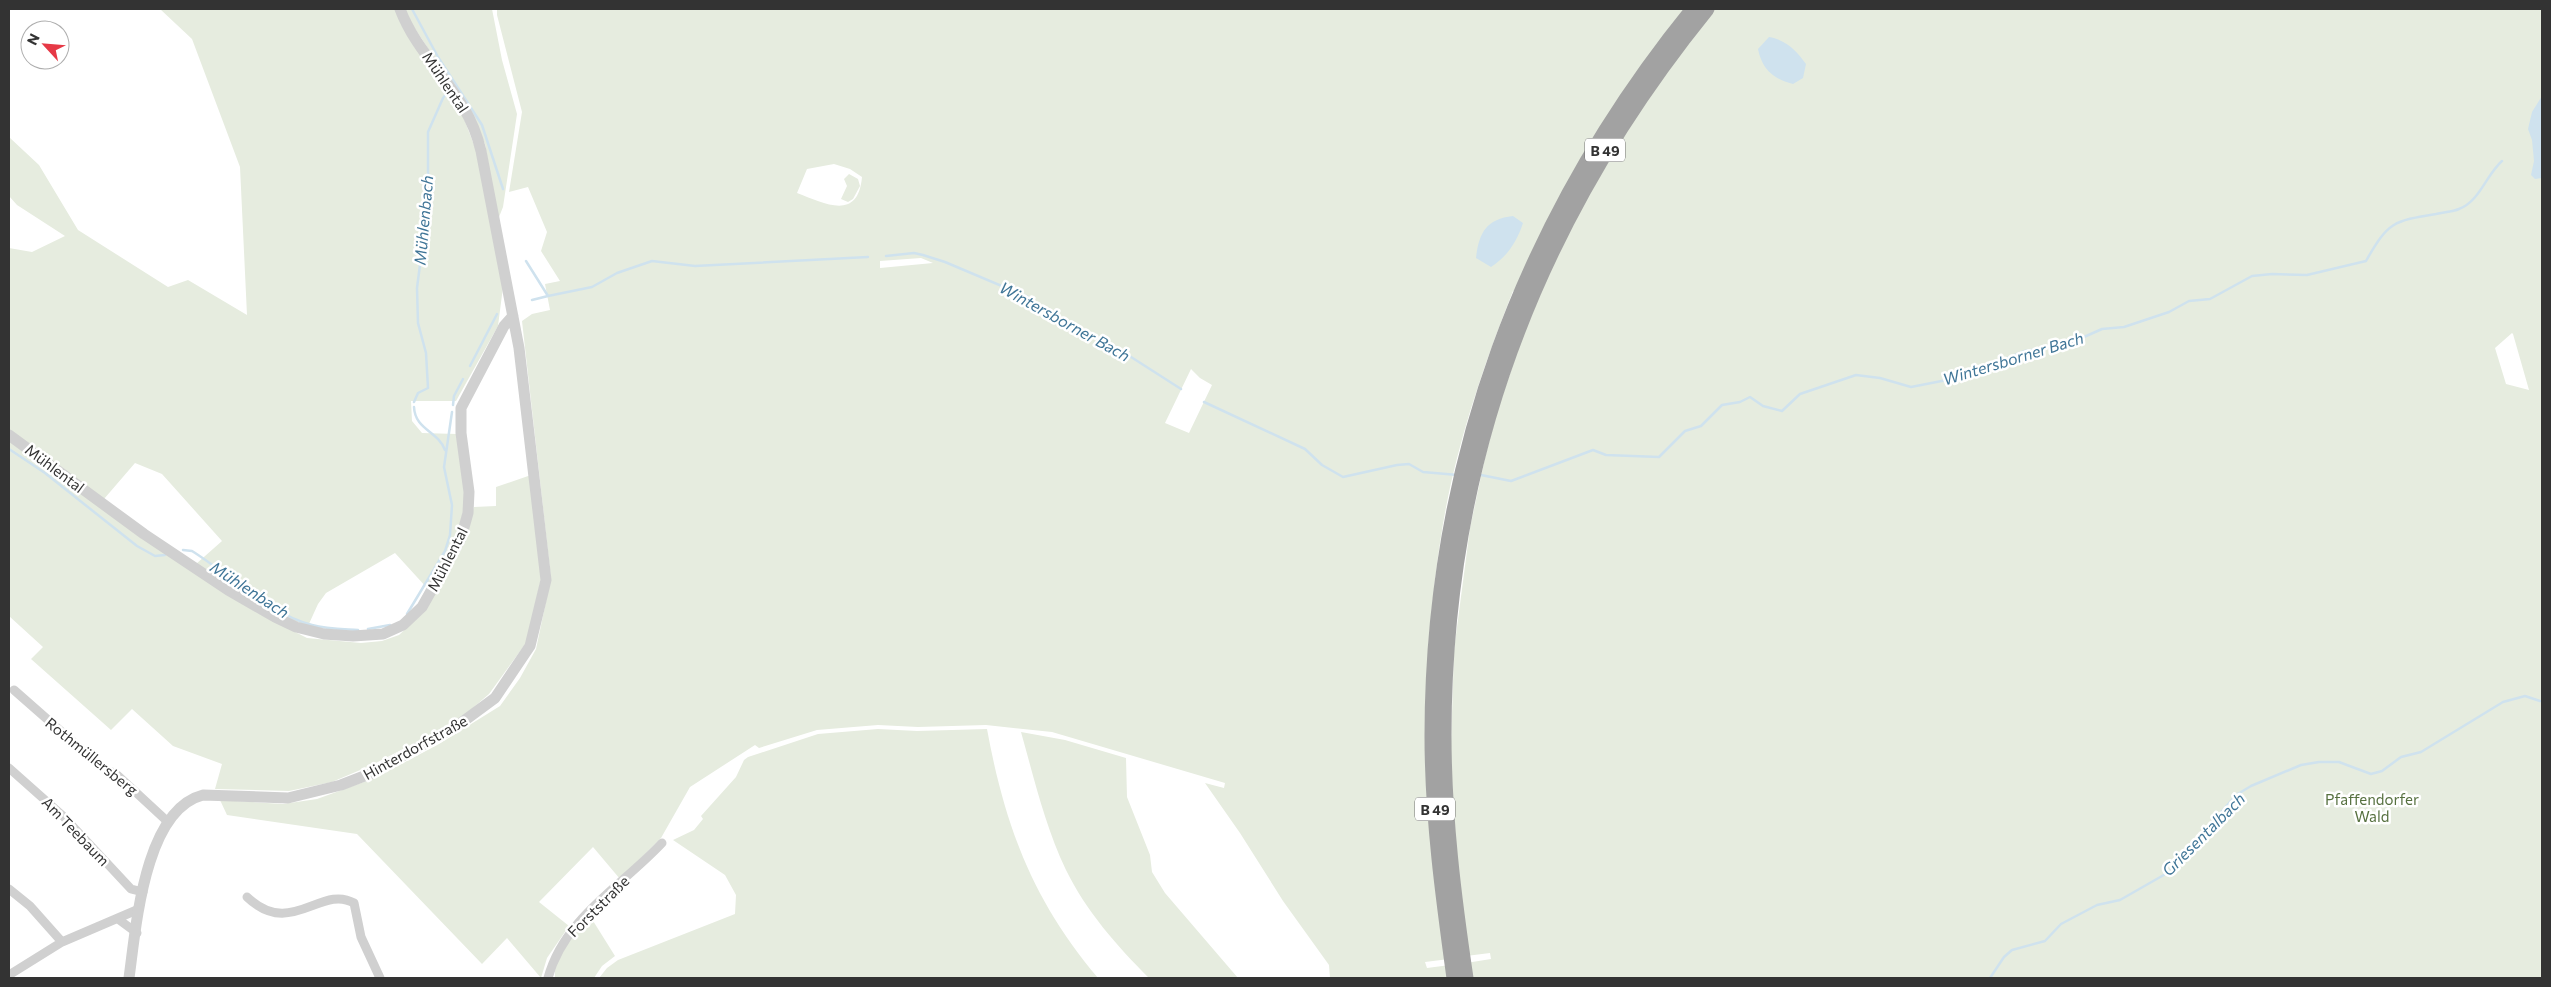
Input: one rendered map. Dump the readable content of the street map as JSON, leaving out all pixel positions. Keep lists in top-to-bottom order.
{
  "streets": {
    "highway": ["B 49"],
    "street": [
      "Mühlental",
      "Hinterdorfstraße",
      "Rothmüllersberg",
      "Am Teebaum",
      "Forststraße"
    ]
  },
  "crossings": [
    ["Mühlental", "Hinterdorfstraße"],
    ["Hinterdorfstraße", "Rothmüllersberg"],
    ["Hinterdorfstraße", "Am Teebaum"]
  ],
  "water": ["Mühlenbach", "Wintersborner Bach", "Griesentalbach"],
  "parks": ["Pfaffendorfer Wald"],
  "north": "top left"
}
